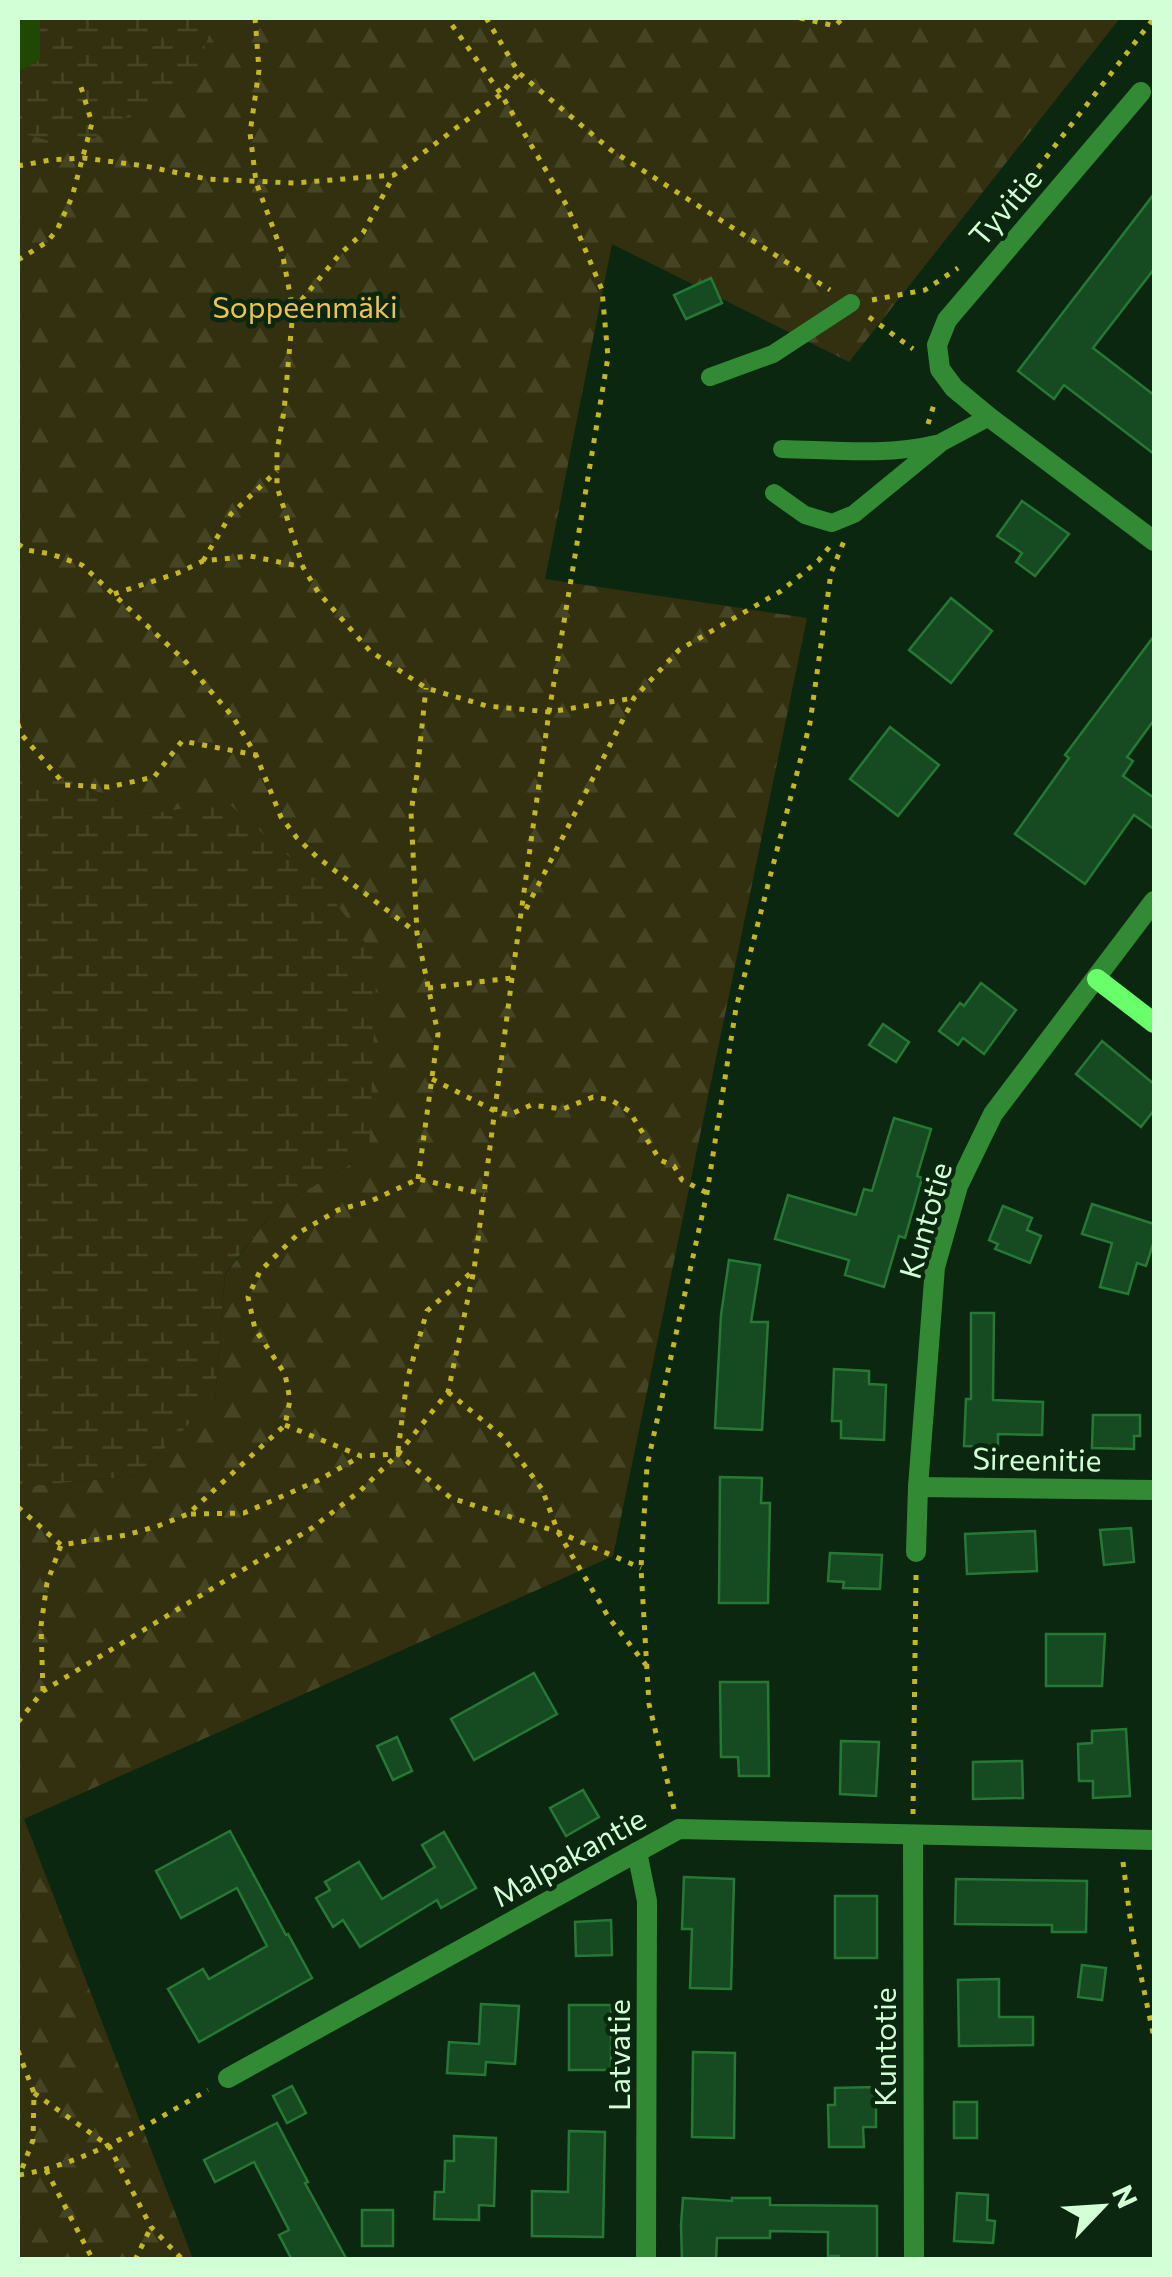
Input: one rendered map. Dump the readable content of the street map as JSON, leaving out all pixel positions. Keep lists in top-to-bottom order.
{
  "streets": {
    "street": [
      "Tyvitie",
      "Kuntotie",
      "Sireenitie",
      "Malpakantie",
      "Latvatie"
    ]
  },
  "crossings": [
    ["Kuntotie", "Sireenitie"],
    ["Kuntotie", "Malpakantie"],
    ["Malpakantie", "Latvatie"]
  ],
  "parks": ["Soppeenmäki"],
  "north": "top right"
}
